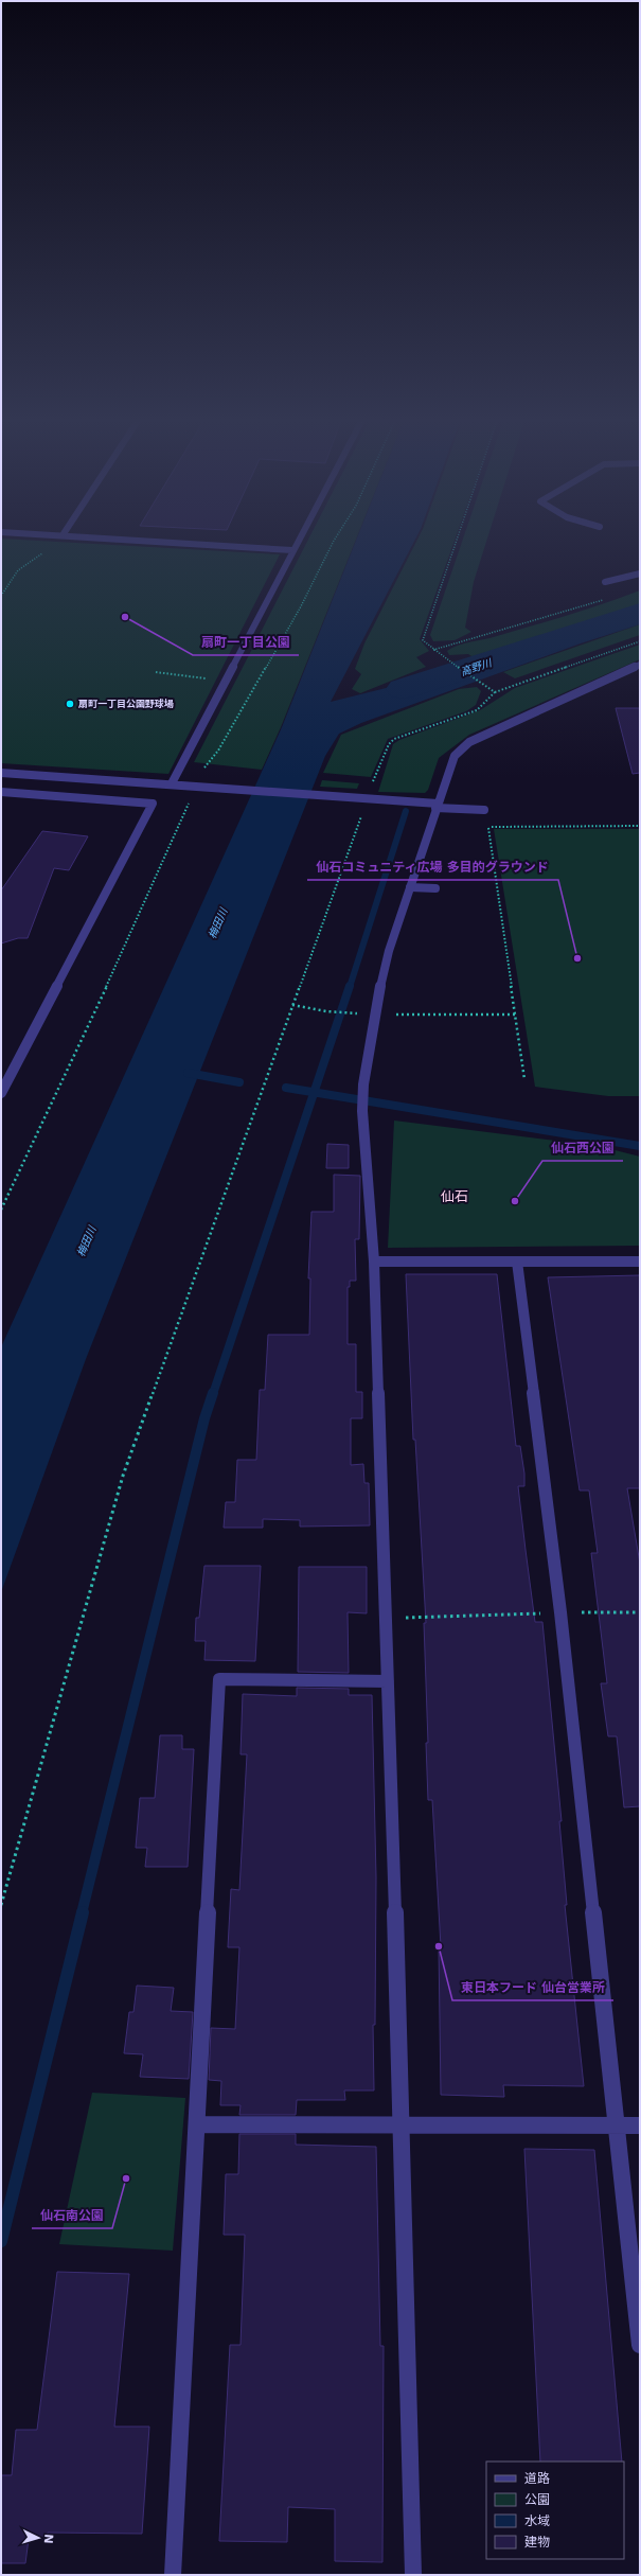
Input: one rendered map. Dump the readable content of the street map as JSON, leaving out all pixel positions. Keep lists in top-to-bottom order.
{
  "districts": ["仙石"],
  "water": ["高野川", "梅田川"],
  "places": [
    "扇町一丁目公園",
    "扇町一丁目公園野球場",
    "仙石コミュニティ広場 多目的グラウンド",
    "仙石西公園",
    "東日本フード 仙台営業所",
    "仙石南公園"
  ],
  "legend": [
    "道路",
    "公園",
    "水域",
    "建物"
  ],
  "north": "right"
}
